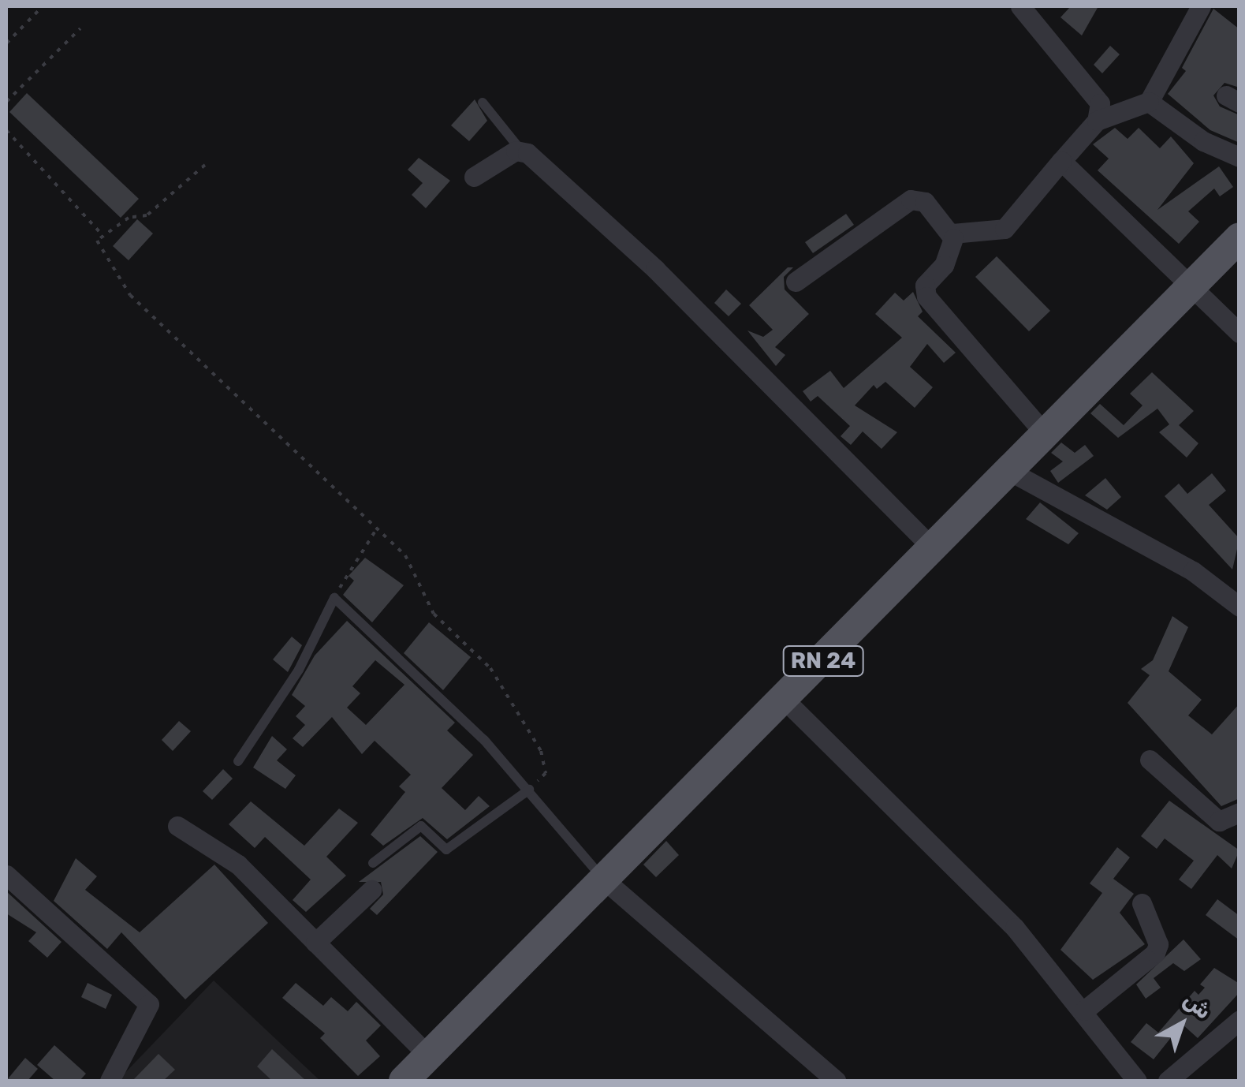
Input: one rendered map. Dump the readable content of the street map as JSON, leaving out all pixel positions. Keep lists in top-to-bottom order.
{
  "streets": {
    "main road": ["RN 24"]
  },
  "north": "top right"
}
